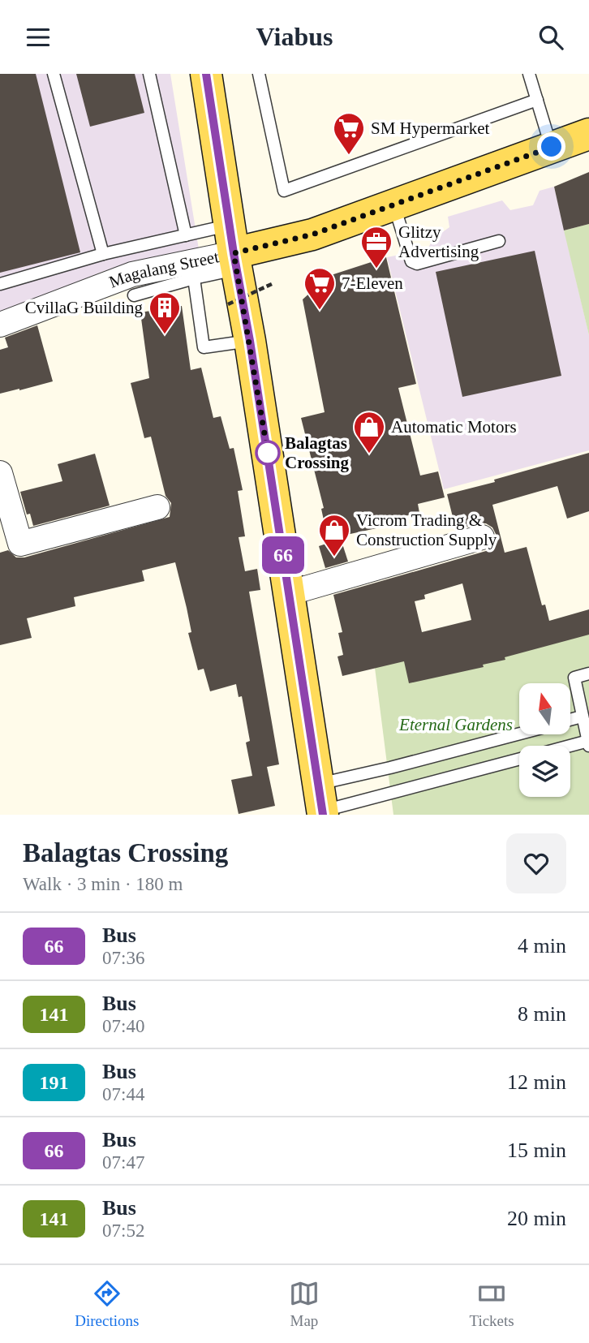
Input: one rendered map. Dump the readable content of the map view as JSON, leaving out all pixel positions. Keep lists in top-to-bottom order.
{
  "streets": {
    "street": ["Magalang Street"]
  },
  "parks": ["Eternal Gardens"],
  "places": {
    "supermarket": ["SM Hypermarket", "7-Eleven"],
    "office": ["Glitzy Advertising"],
    "building": ["CvillaG Building"],
    "other": ["Balagtas Crossing"],
    "shop": ["Automatic Motors", "Vicrom Trading & Construction Supply"]
  },
  "lines": ["bus line 66"],
  "north": "top",
  "page": {
    "header": "Viabus",
    "on_map": "66",
    "heading": ["Balagtas Crossing", "Walk · 3 min · 180 m"],
    "list": [
      {
        "mark": "66",
        "name": "Bus",
        "note": "07:36",
        "value": "4 min"
      },
      {
        "mark": "141",
        "name": "Bus",
        "note": "07:40",
        "value": "8 min"
      },
      {
        "mark": "191",
        "name": "Bus",
        "note": "07:44",
        "value": "12 min"
      },
      {
        "mark": "66",
        "name": "Bus",
        "note": "07:47",
        "value": "15 min"
      },
      {
        "mark": "141",
        "name": "Bus",
        "note": "07:52",
        "value": "20 min"
      }
    ],
    "tabs": ["Directions", "Map", "Tickets"]
  }
}
